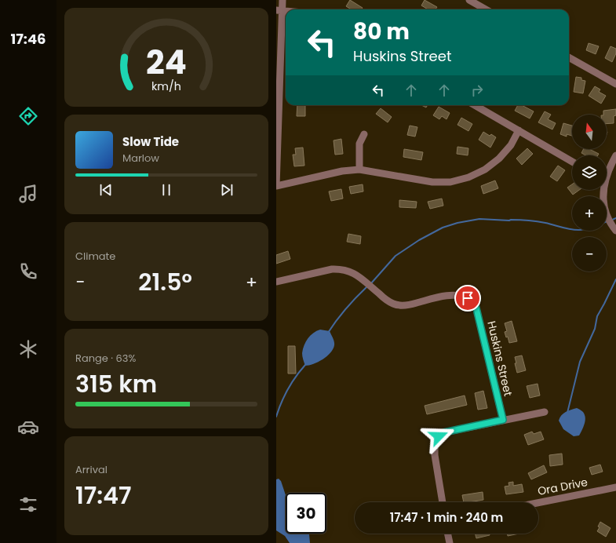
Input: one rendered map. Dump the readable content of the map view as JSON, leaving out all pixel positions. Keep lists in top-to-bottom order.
{
  "streets": {
    "street": ["Huskins Street", "Ora Drive"]
  },
  "north": "top",
  "page": {
    "tabs": "17:46",
    "turn": ["80 m", "Huskins Street"],
    "map_buttons": ["+", "−"],
    "song": ["Slow Tide", "Marlow"],
    "tile": [
      "Climate",
      ["Range · 63%", "315 km"],
      ["Arrival", "17:47"]
    ],
    "heat": ["−", "21.5°", "+"],
    "limit": "30",
    "trip": "17:47 · 1 min · 240 m",
    "gauge": ["24", "km/h"]
  }
}
